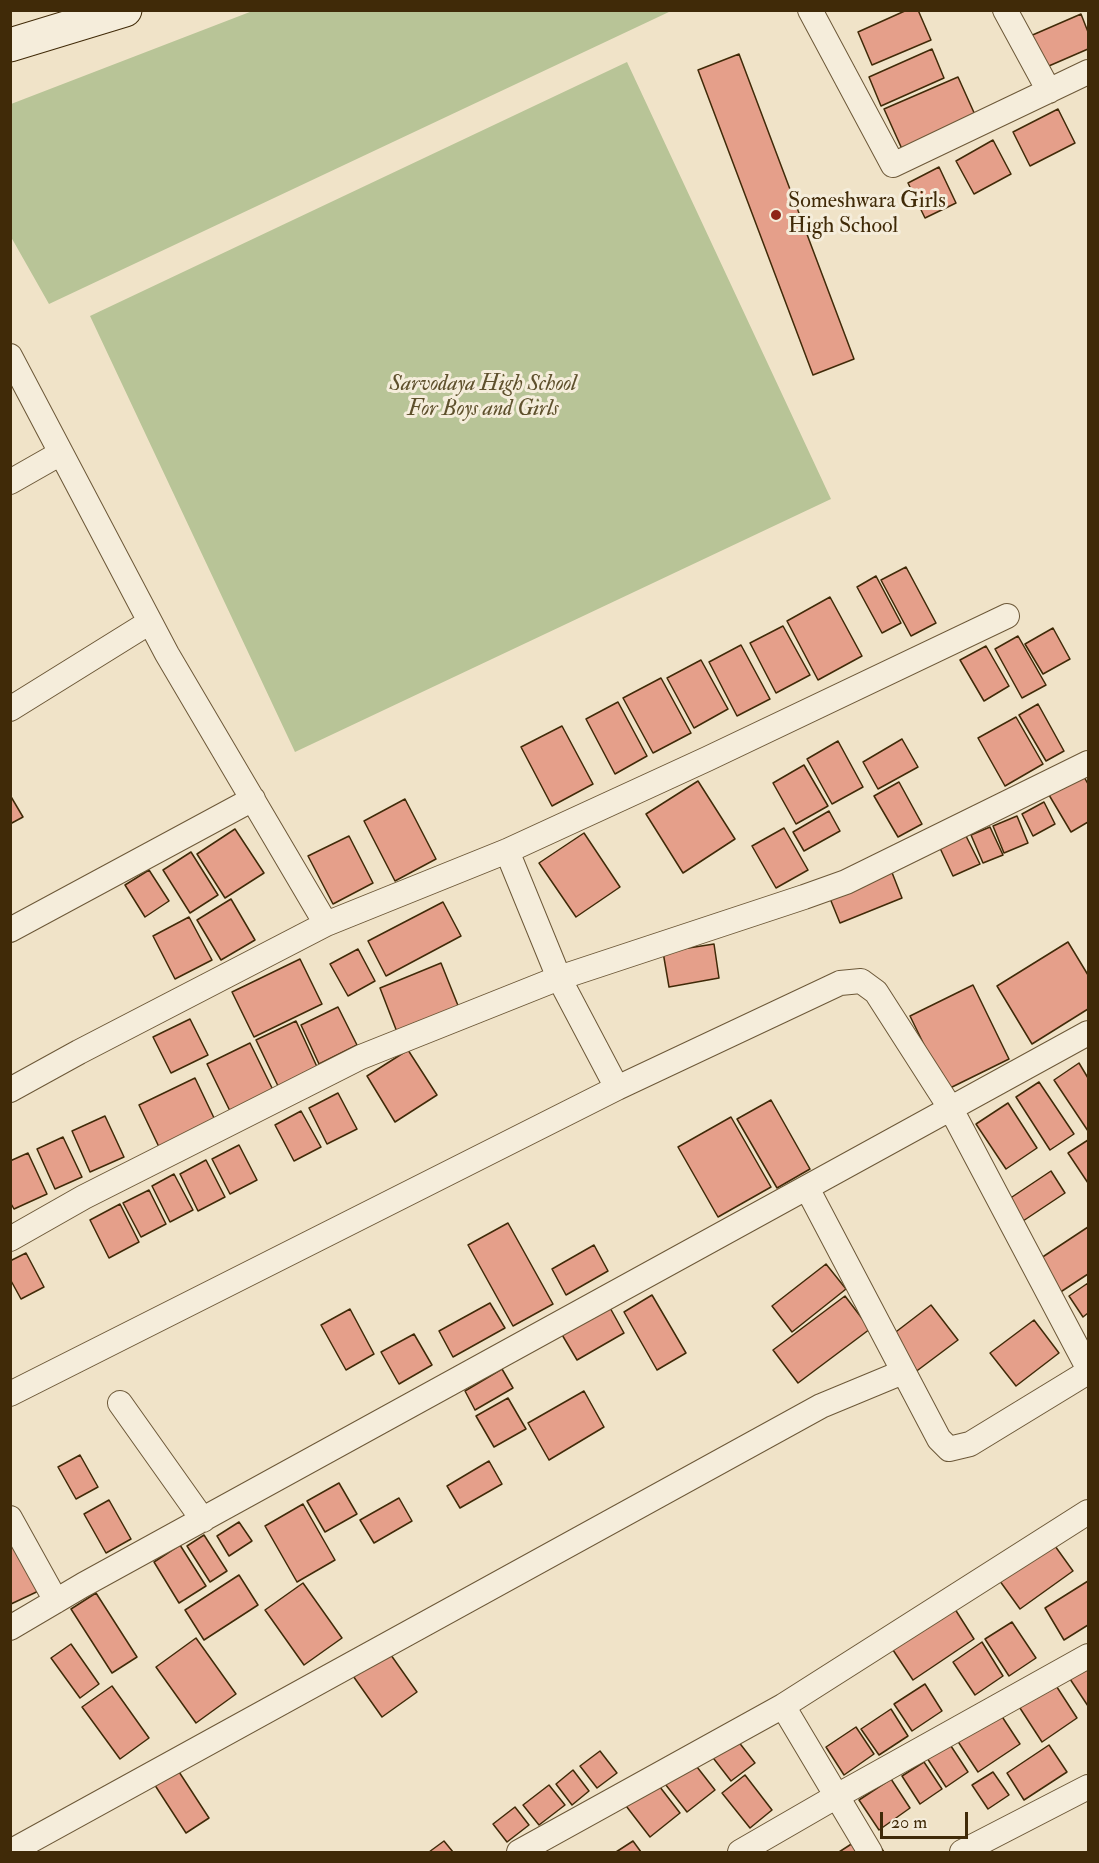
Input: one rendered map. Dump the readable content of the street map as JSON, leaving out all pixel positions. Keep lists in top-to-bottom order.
{
  "parks": ["Sarvodaya High School For Boys and Girls"],
  "places": ["Someshwara Girls High School"],
  "scale_bar": "20 m"
}
